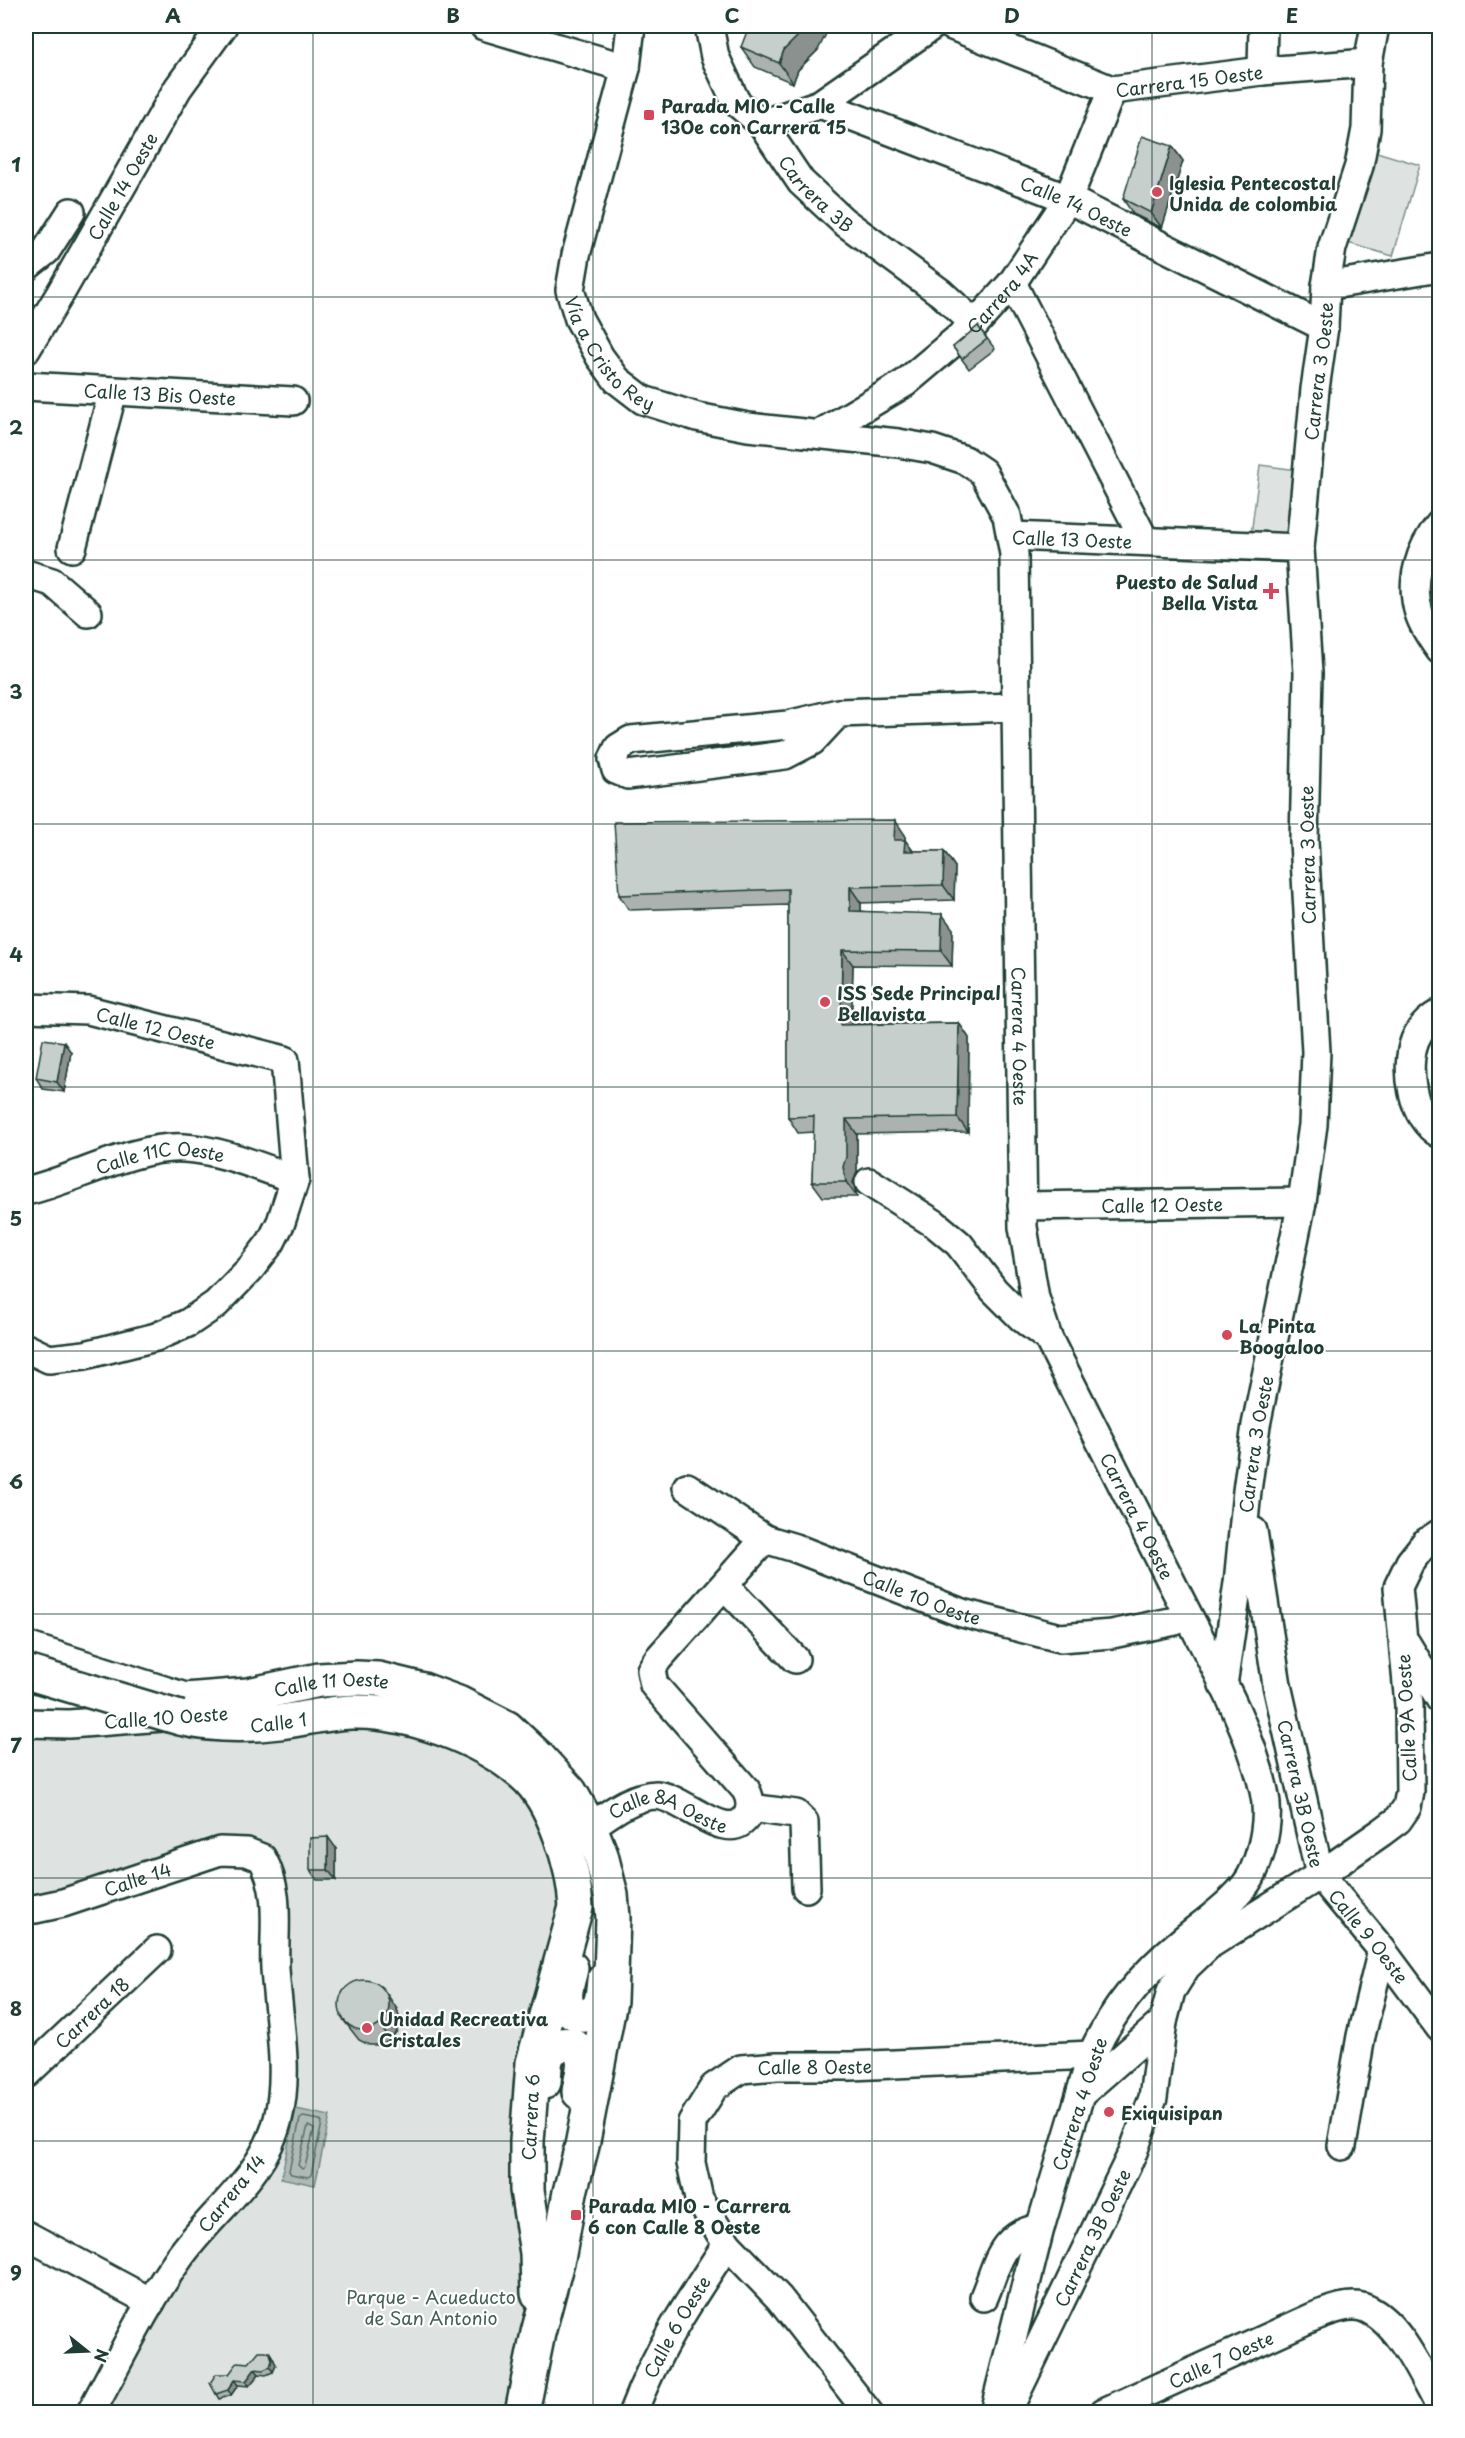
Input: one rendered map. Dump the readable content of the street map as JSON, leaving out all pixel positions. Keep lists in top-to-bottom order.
{
  "streets": {
    "main road": ["Calle 11 Oeste", "Calle 1", "Carrera 6"],
    "street": [
      "Carrera 15 Oeste",
      "Calle 14 Oeste",
      "Carrera 3B",
      "Carrera 4A",
      "Vía a Cristo Rey",
      "Carrera 3 Oeste",
      "Calle 13 Bis Oeste",
      "Calle 13 Oeste",
      "Calle 12 Oeste",
      "Carrera 4 Oeste",
      "Calle 11C Oeste",
      "Calle 10 Oeste",
      "Calle 9A Oeste",
      "Carrera 3B Oeste",
      "Calle 8A Oeste",
      "Calle 14",
      "Calle 9 Oeste",
      "Carrera 18",
      "Calle 8 Oeste",
      "Carrera 14",
      "Calle 6 Oeste",
      "Calle 7 Oeste"
    ]
  },
  "crossings": [
    ["Carrera 15 Oeste", "Carrera 4A"],
    ["Carrera 15 Oeste", "Carrera 3 Oeste"],
    ["Calle 14 Oeste", "Carrera 4A"],
    ["Calle 14 Oeste", "Carrera 3 Oeste"],
    ["Carrera 3B", "Carrera 4A"],
    ["Carrera 4A", "Vía a Cristo Rey"],
    ["Carrera 4A", "Calle 13 Oeste"],
    ["Vía a Cristo Rey", "Calle 13 Oeste"],
    ["Carrera 3 Oeste", "Calle 13 Oeste"],
    ["Carrera 3 Oeste", "Calle 12 Oeste"],
    ["Carrera 3 Oeste", "Carrera 4 Oeste"],
    ["Carrera 3 Oeste", "Carrera 3B Oeste"],
    ["Calle 13 Oeste", "Carrera 4 Oeste"],
    ["Calle 12 Oeste", "Carrera 4 Oeste"],
    ["Calle 12 Oeste", "Calle 11C Oeste"],
    ["Carrera 4 Oeste", "Calle 8 Oeste"],
    ["Calle 10 Oeste", "Calle 11 Oeste"],
    ["Calle 10 Oeste", "Calle 1"],
    ["Calle 10 Oeste", "Carrera 6"],
    ["Calle 11 Oeste", "Calle 8A Oeste"],
    ["Calle 11 Oeste", "Carrera 6"],
    ["Calle 9A Oeste", "Carrera 3B Oeste"],
    ["Calle 9A Oeste", "Calle 9 Oeste"],
    ["Calle 1", "Carrera 6"],
    ["Carrera 3B Oeste", "Calle 9 Oeste"],
    ["Calle 8A Oeste", "Carrera 6"],
    ["Calle 14", "Carrera 14"],
    ["Calle 8 Oeste", "Calle 6 Oeste"]
  ],
  "parks": ["Parque - Acueducto de San Antonio"],
  "places": {
    "transit": ["Parada MIO - Calle 13Oe con Carrera 15", "Parada MIO - Carrera 6 con Calle 8 Oeste"],
    "other": [
      "Iglesia Pentecostal Unida de colombia",
      "ISS Sede Principal Bellavista",
      "La Pinta Boogaloo",
      "Unidad Recreativa Cristales",
      "Exiquisipan"
    ],
    "health": ["Puesto de Salud Bella Vista"]
  },
  "north": "right",
  "grid": {
    "columns": [
      "A",
      "B",
      "C",
      "D",
      "E"
    ],
    "rows": [
      "1",
      "2",
      "3",
      "4",
      "5",
      "6",
      "7",
      "8",
      "9"
    ]
  }
}
